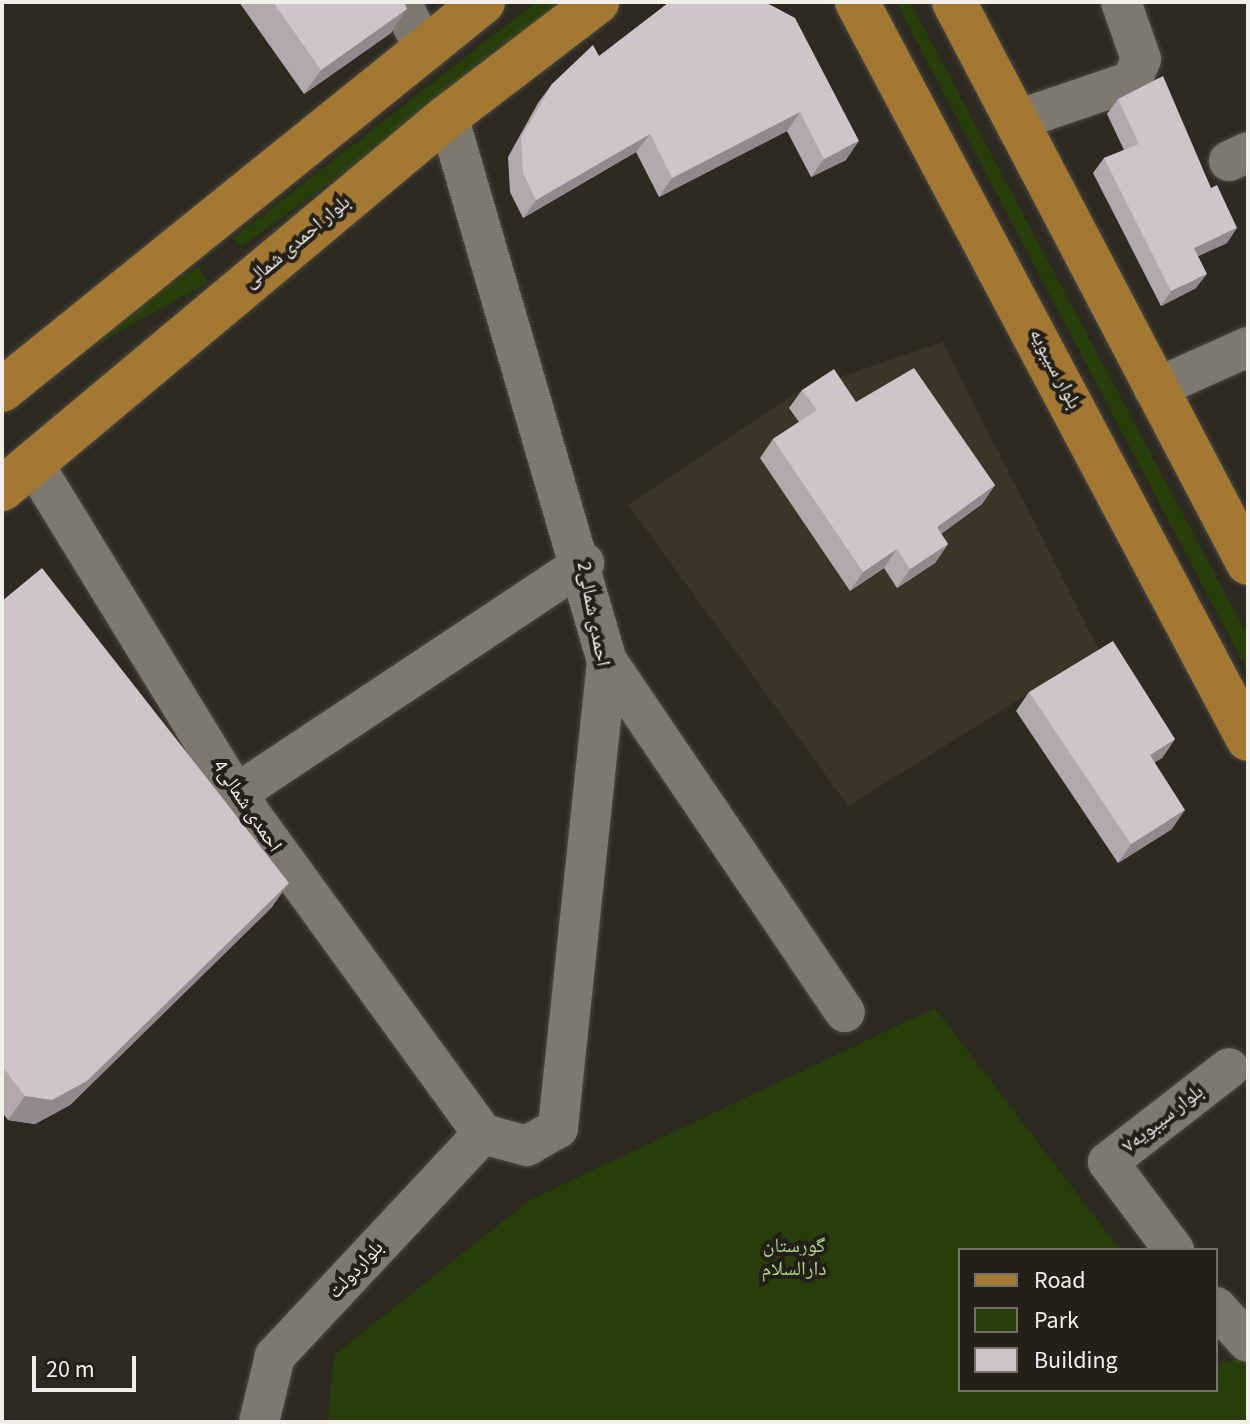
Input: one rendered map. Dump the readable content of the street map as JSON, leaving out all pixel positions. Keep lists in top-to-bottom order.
{
  "streets": {
    "main road": ["بلوار احمدی شمالی", "بلوار سیبویه"],
    "street": [
      "2احمدی شمالی",
      "4احمدی شمالی",
      "بلوار سیبویه۷",
      "بلواردولت"
    ]
  },
  "crossings": [
    ["بلوار احمدی شمالی", "2احمدی شمالی"],
    ["بلوار احمدی شمالی", "4احمدی شمالی"],
    ["2احمدی شمالی", "4احمدی شمالی"],
    ["2احمدی شمالی", "بلواردولت"],
    ["4احمدی شمالی", "بلواردولت"]
  ],
  "parks": ["گورستان دارالسلام"],
  "legend": ["Road", "Park", "Building"],
  "scale_bar": "20 m"
}
